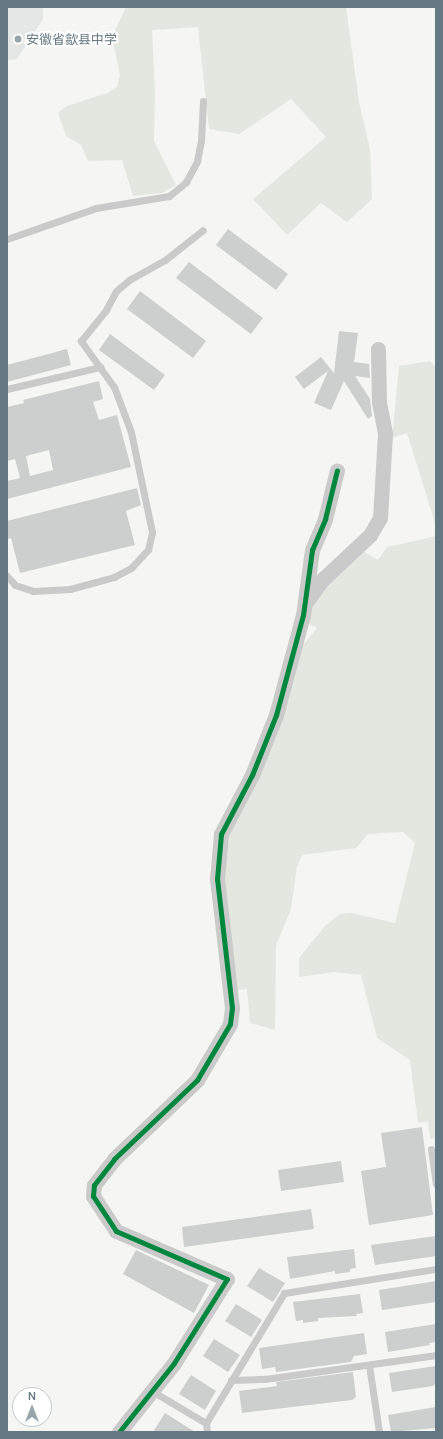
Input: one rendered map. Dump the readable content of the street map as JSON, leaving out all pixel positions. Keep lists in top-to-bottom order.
{
  "places": ["安徽省歙县中学"],
  "north": "top"
}
